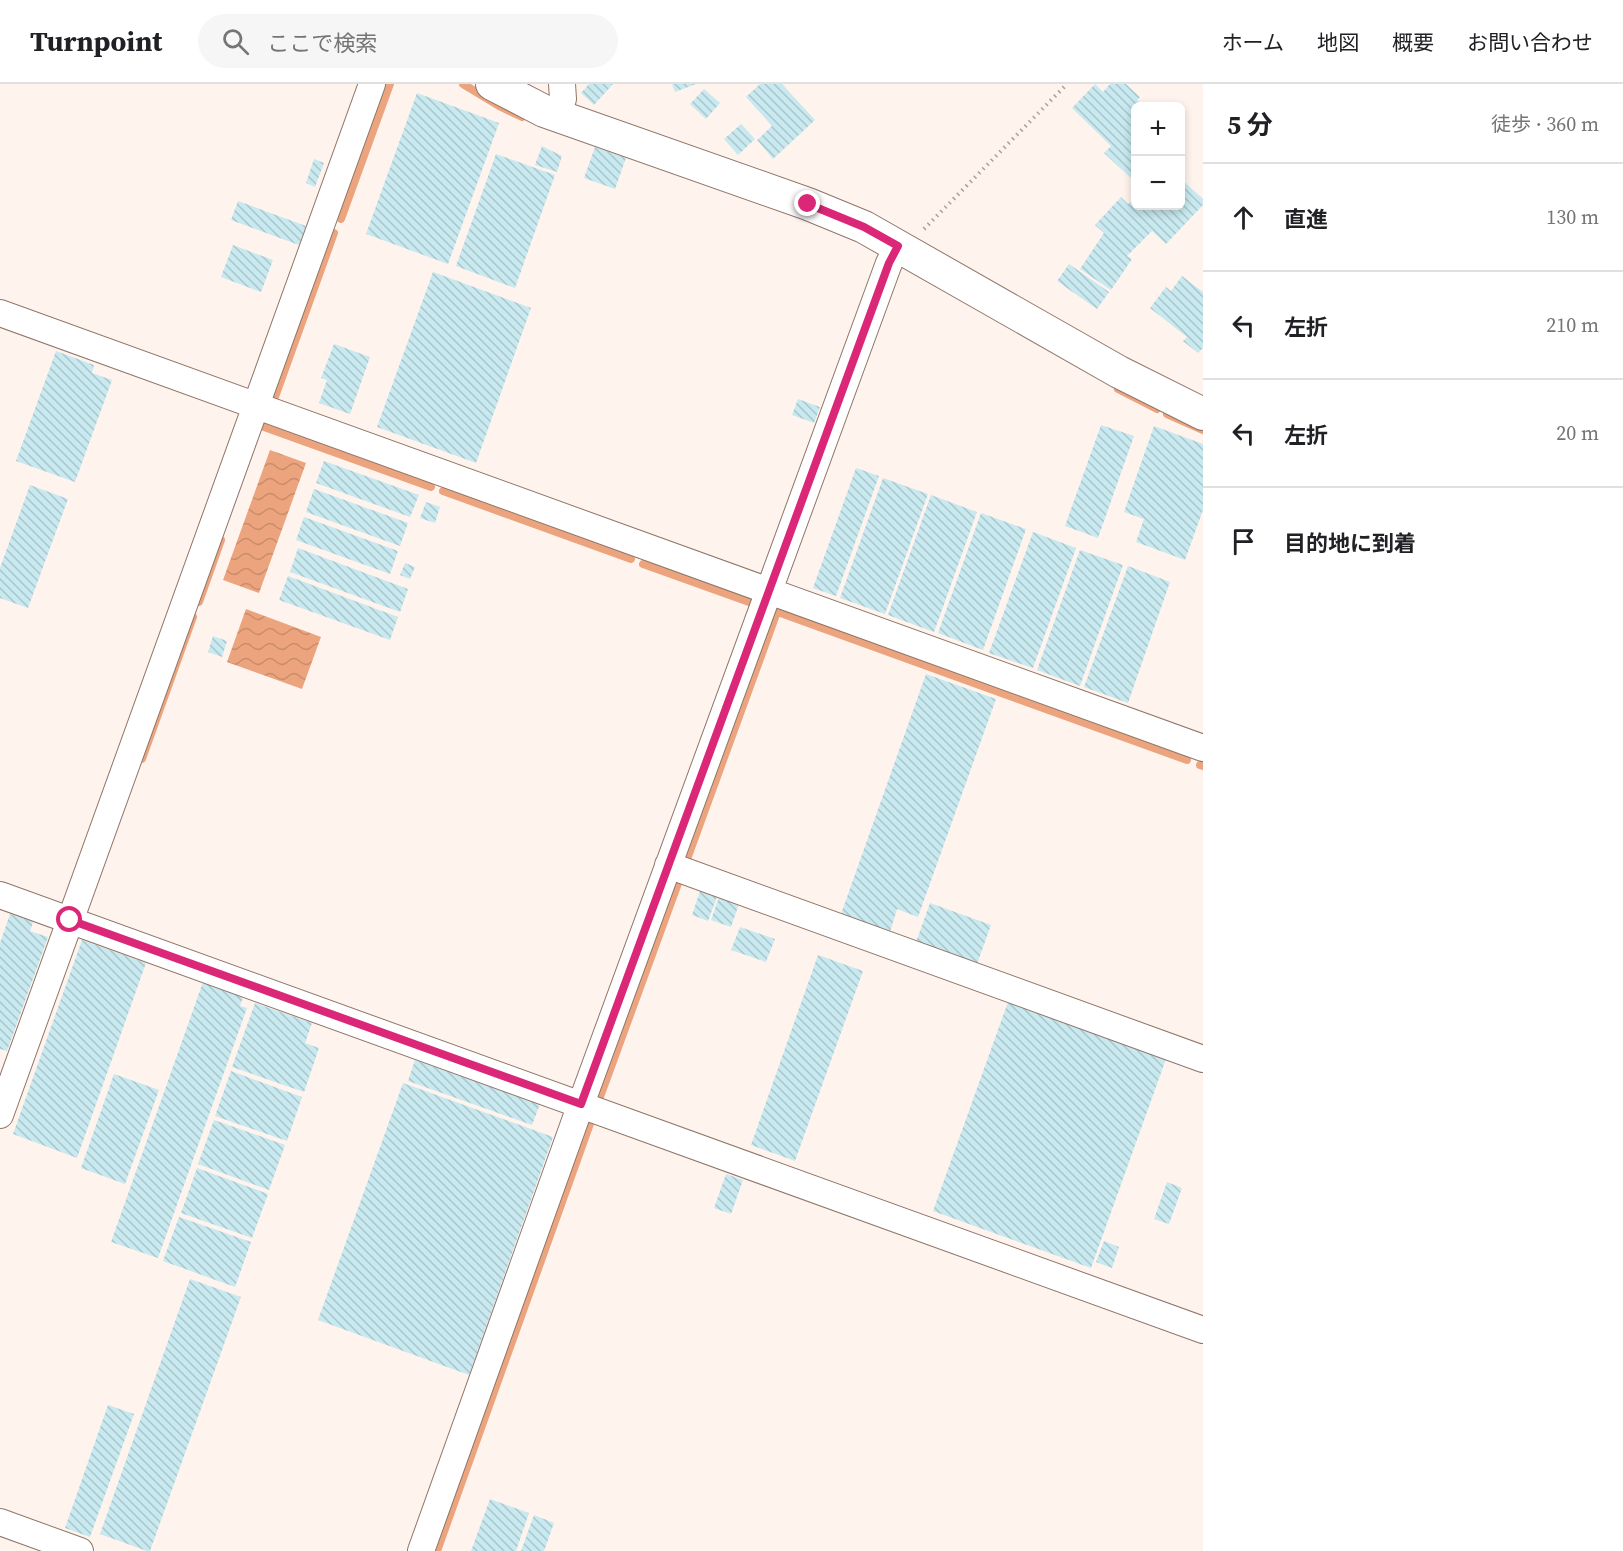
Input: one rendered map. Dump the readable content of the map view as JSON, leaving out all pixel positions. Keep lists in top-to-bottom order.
{
  "page": {
    "header": "Turnpoint",
    "search": "ここで検索",
    "nav": [
      "ホーム",
      "地図",
      "概要",
      "お問い合わせ"
    ],
    "heading": ["5 分", "徒歩 · 360 m"],
    "map_buttons": ["+", "−"],
    "list": [
      ["直進", "130 m"],
      ["左折", "210 m"],
      ["左折", "20 m"],
      "目的地に到着"
    ]
  }
}
